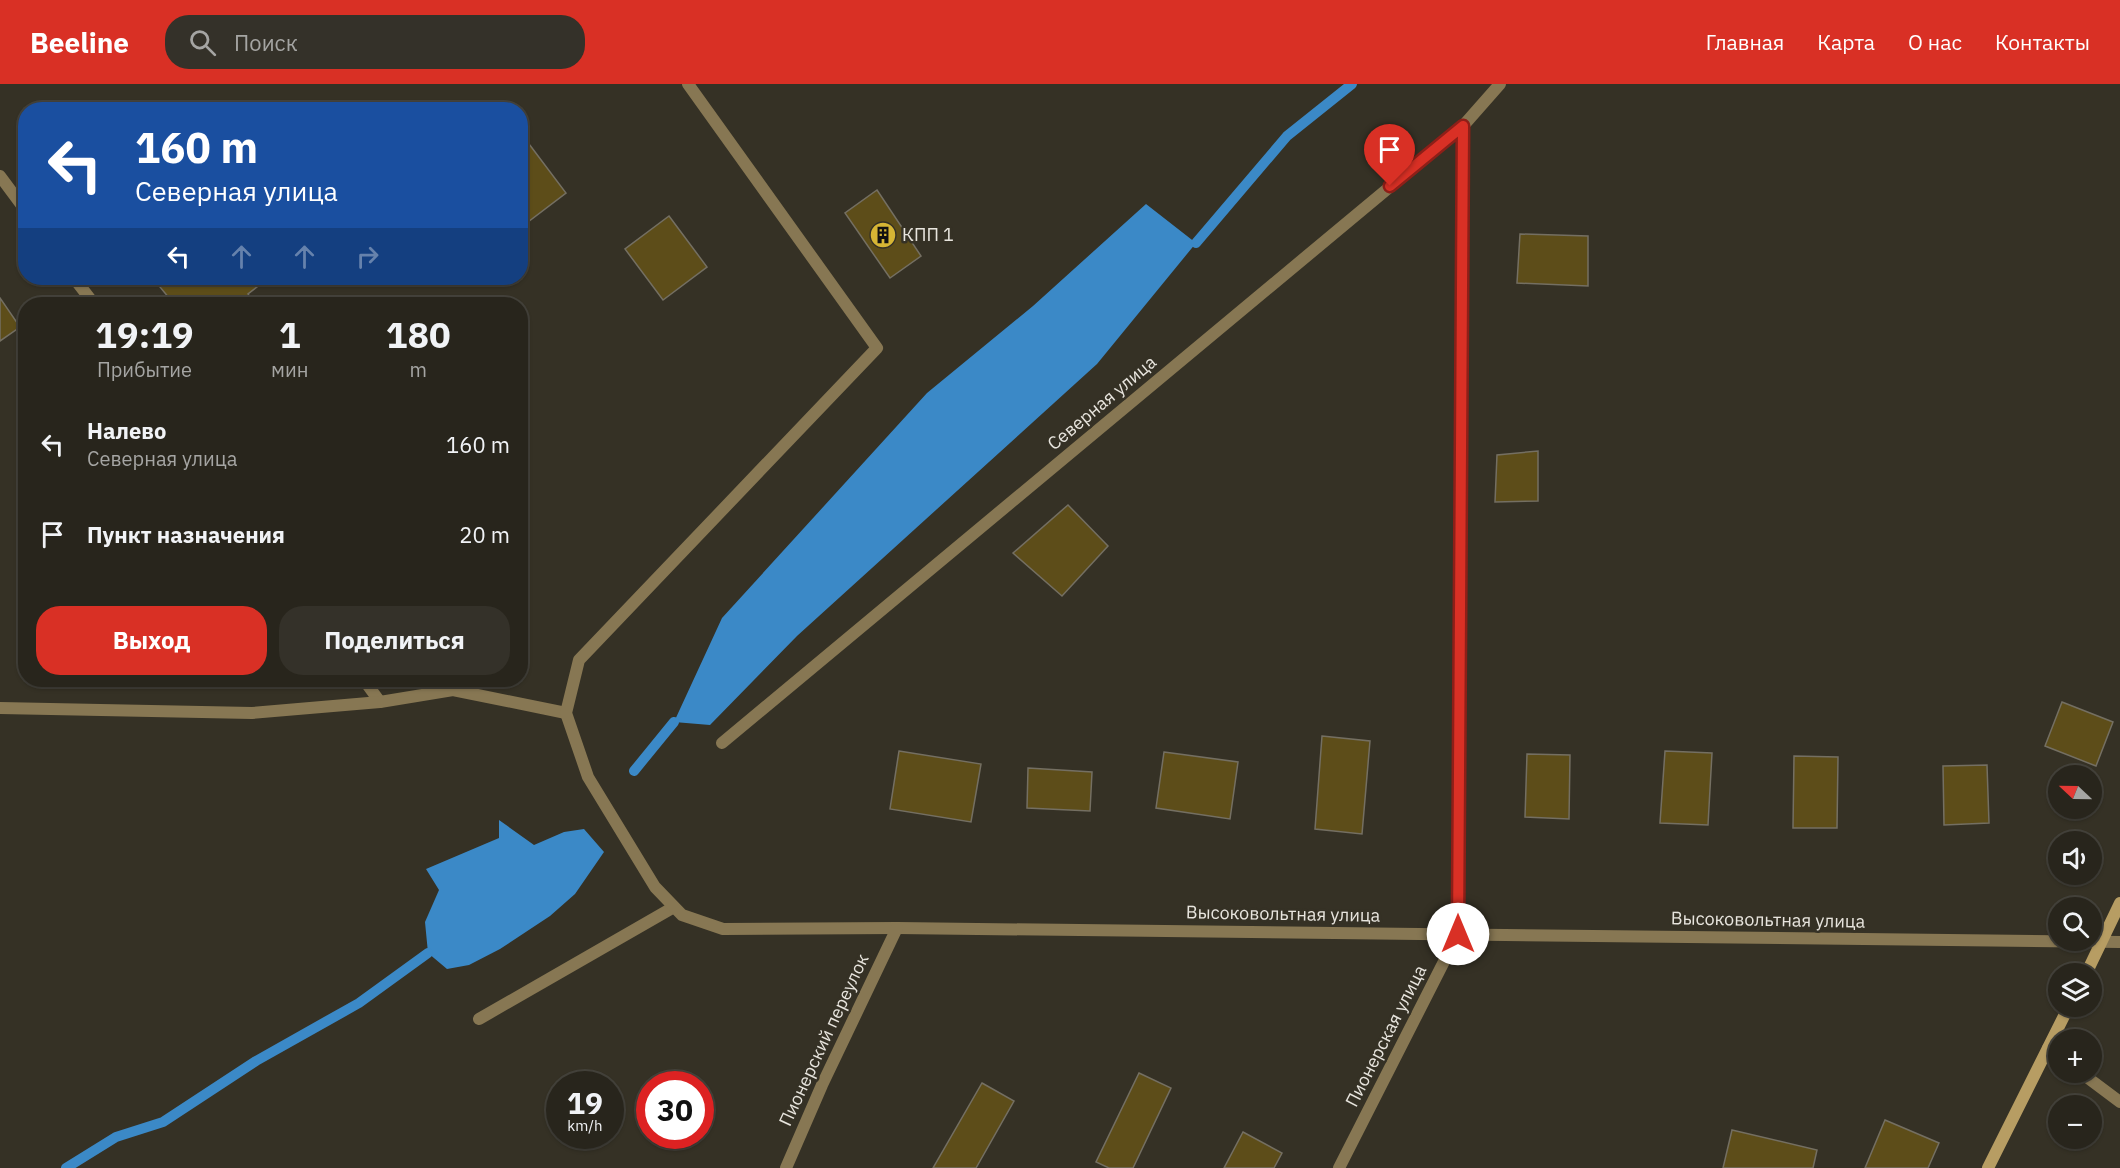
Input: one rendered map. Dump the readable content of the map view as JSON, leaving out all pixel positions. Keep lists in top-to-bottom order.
{
  "streets": {
    "street": [
      "Северная улица",
      "Высоковольтная улица",
      "Пионерская улица",
      "Пионерский переулок"
    ]
  },
  "crossings": [
    ["Северная улица", "Пионерская улица"],
    ["Высоковольтная улица", "Пионерская улица"],
    ["Высоковольтная улица", "Пионерский переулок"]
  ],
  "places": {
    "building": ["КПП 1"]
  },
  "north": "left",
  "page": {
    "header": "Beeline",
    "search": "Поиск",
    "nav": [
      "Главная",
      "Карта",
      "О нас",
      "Контакты"
    ],
    "turn": ["160 m", "Северная улица"],
    "eta": [
      "19:19",
      "Прибытие",
      "1",
      "мин",
      "180",
      "m"
    ],
    "list": [
      {
        "name": "Налево",
        "note": "Северная улица",
        "value": "160 m"
      },
      {
        "name": "Пункт назначения",
        "value": "20 m"
      }
    ],
    "buttons": ["Выход", "Поделиться"],
    "map_buttons": ["+", "−"],
    "speed": "19 km/h",
    "limit": "30"
  }
}
